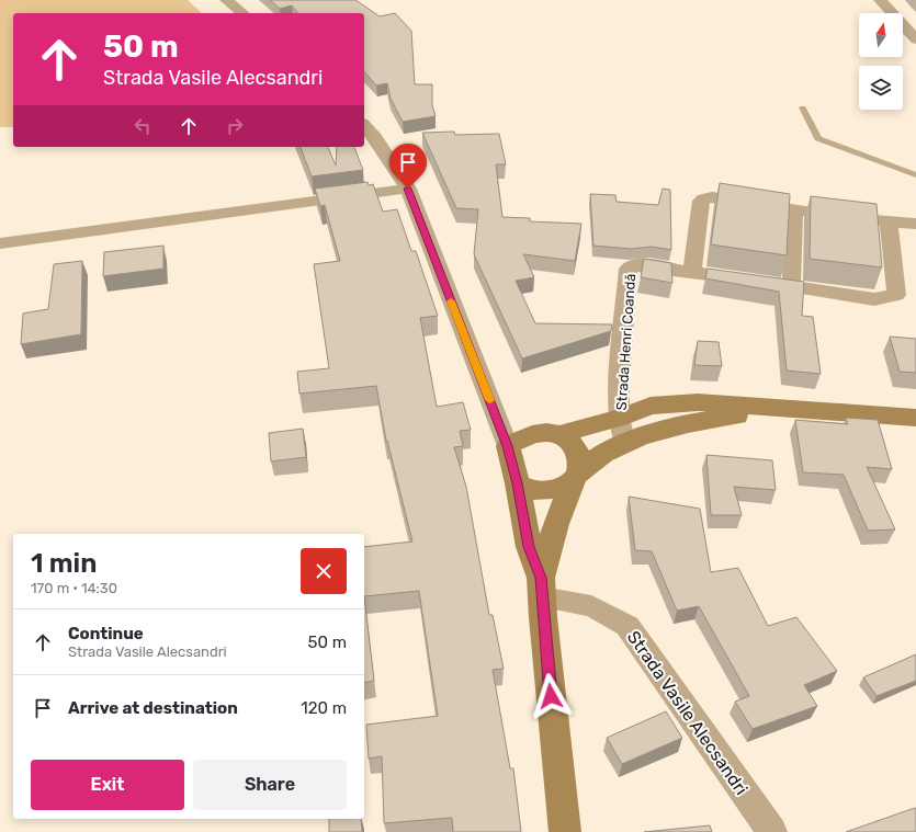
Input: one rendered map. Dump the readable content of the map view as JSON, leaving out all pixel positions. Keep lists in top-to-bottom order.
{
  "streets": {
    "street": ["Strada Henri Coandă", "Strada Vasile Alecsandri"]
  },
  "north": "top",
  "page": {
    "turn": ["50 m", "Strada Vasile Alecsandri"],
    "heading": ["1 min", "170 m · 14:30"],
    "list": [
      {
        "name": "Continue",
        "note": "Strada Vasile Alecsandri",
        "value": "50 m"
      },
      {
        "name": "Arrive at destination",
        "value": "120 m"
      }
    ],
    "buttons": ["Exit", "Share"]
  }
}
